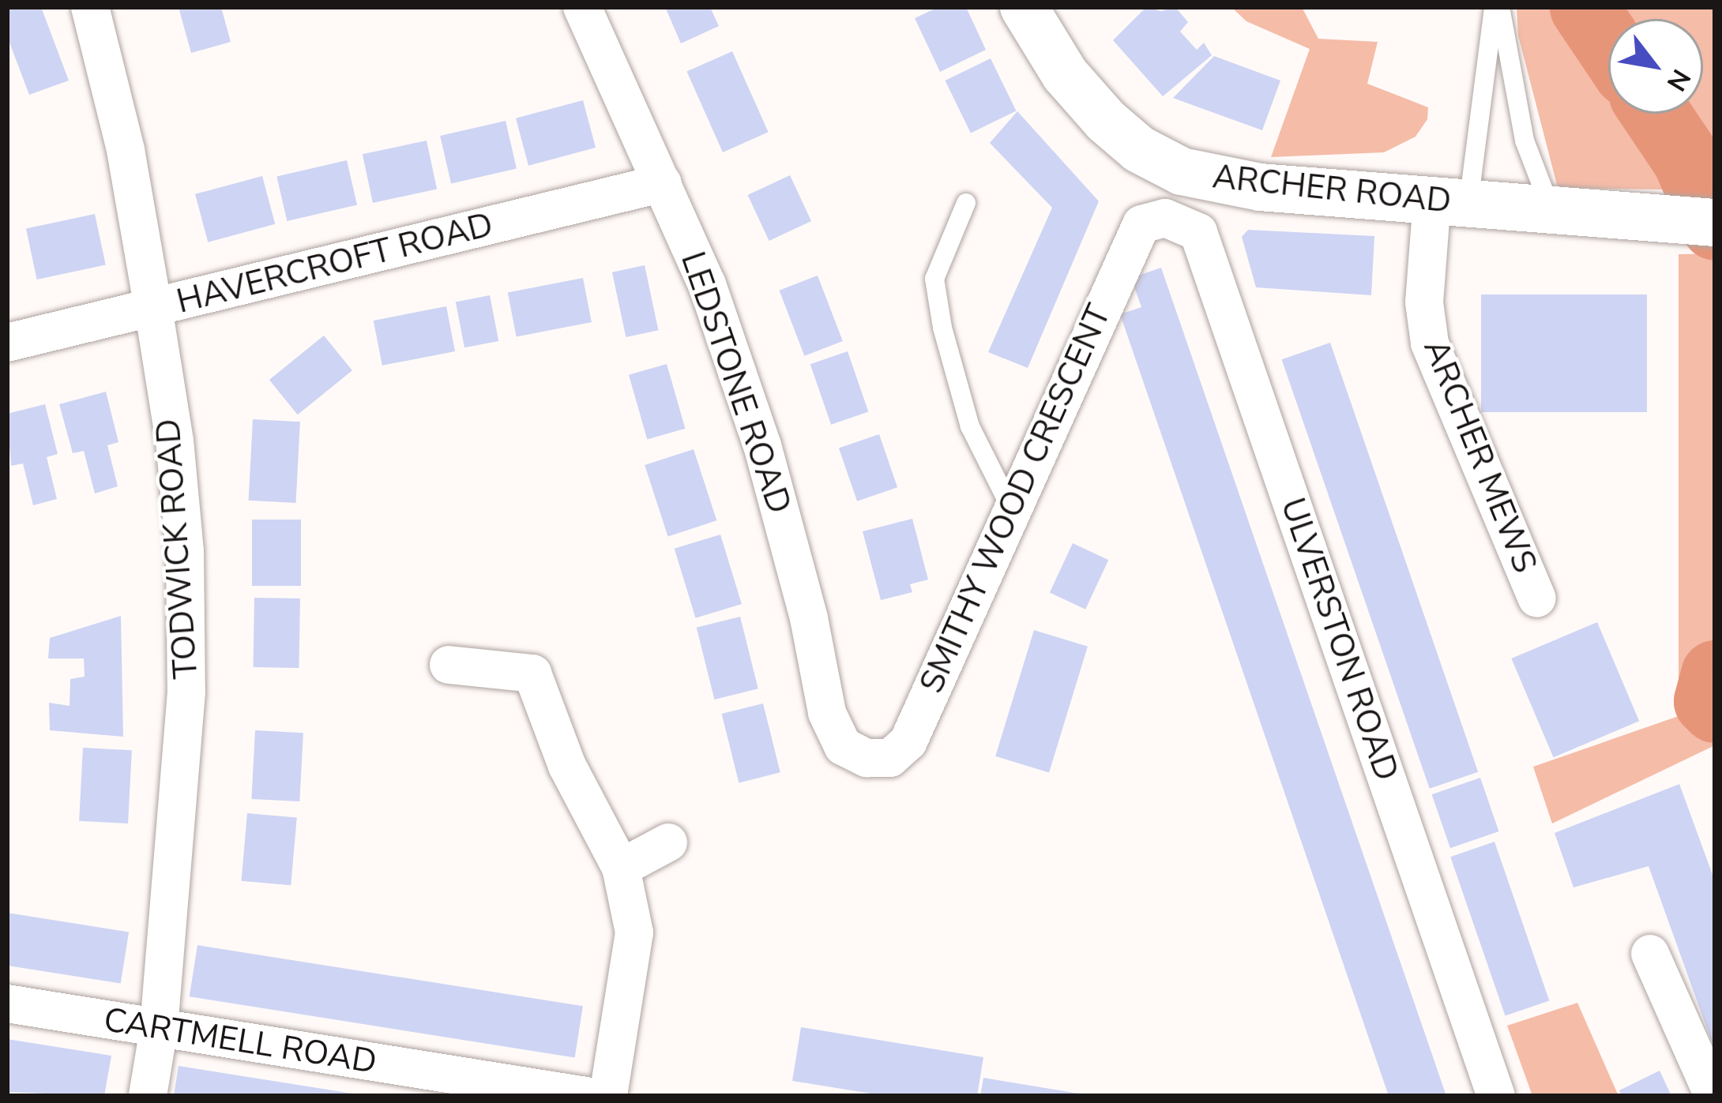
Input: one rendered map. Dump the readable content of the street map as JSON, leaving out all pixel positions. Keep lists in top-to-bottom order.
{
  "streets": {
    "street": [
      "ARCHER ROAD",
      "HAVERCROFT ROAD",
      "LEDSTONE ROAD",
      "ARCHER MEWS",
      "SMITHY WOOD CRESCENT",
      "TODWICK ROAD",
      "ULVERSTON ROAD",
      "CARTMELL ROAD"
    ]
  },
  "crossings": [
    ["ARCHER ROAD", "ARCHER MEWS"],
    ["HAVERCROFT ROAD", "LEDSTONE ROAD"],
    ["HAVERCROFT ROAD", "TODWICK ROAD"],
    ["LEDSTONE ROAD", "SMITHY WOOD CRESCENT"],
    ["SMITHY WOOD CRESCENT", "ULVERSTON ROAD"],
    ["TODWICK ROAD", "CARTMELL ROAD"]
  ],
  "north": "bottom right"
}
